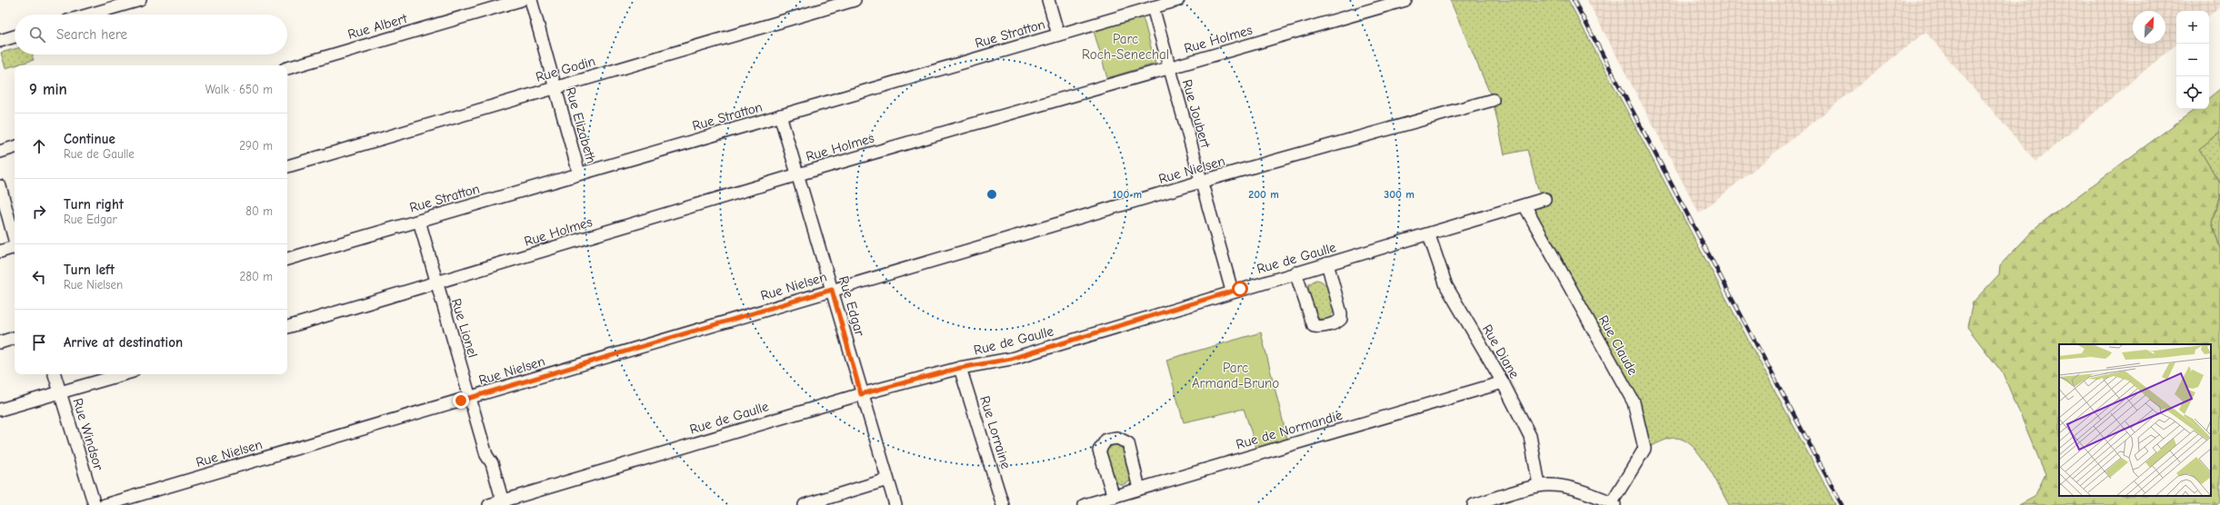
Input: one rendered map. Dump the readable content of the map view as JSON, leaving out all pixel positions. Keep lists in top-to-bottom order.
{
  "streets": {
    "street": [
      "Rue Albert",
      "Rue Stratton",
      "Rue Holmes",
      "Rue Godin",
      "Rue Joubert",
      "Rue Elizabeth",
      "Rue Nielsen",
      "Rue de Gaulle",
      "Rue Edgar",
      "Rue Lionel",
      "Rue Claude",
      "Rue Diane",
      "Rue de Normandie",
      "Rue Lorraine",
      "Rue Windsor"
    ]
  },
  "crossings": [
    ["Rue Stratton", "Rue Joubert"],
    ["Rue Stratton", "Rue Elizabeth"],
    ["Rue Stratton", "Rue Edgar"],
    ["Rue Stratton", "Rue Lionel"],
    ["Rue Holmes", "Rue Joubert"],
    ["Rue Holmes", "Rue Edgar"],
    ["Rue Holmes", "Rue Lionel"],
    ["Rue Godin", "Rue Elizabeth"],
    ["Rue Joubert", "Rue Nielsen"],
    ["Rue Joubert", "Rue de Gaulle"],
    ["Rue Nielsen", "Rue Edgar"],
    ["Rue Nielsen", "Rue Lionel"],
    ["Rue de Gaulle", "Rue Edgar"],
    ["Rue de Gaulle", "Rue Lionel"],
    ["Rue de Gaulle", "Rue Claude"],
    ["Rue de Gaulle", "Rue Diane"],
    ["Rue de Gaulle", "Rue Lorraine"],
    ["Rue Diane", "Rue de Normandie"]
  ],
  "parks": ["Parc Roch-Senechal", "Parc Armand-Bruno"],
  "north": "top right",
  "page": {
    "map_buttons": ["+", "−"],
    "search": "Search here",
    "heading": ["9 min", "Walk · 650 m"],
    "list": [
      ["Continue", "Rue de Gaulle", "290 m"],
      ["Turn right", "Rue Edgar", "80 m"],
      ["Turn left", "Rue Nielsen", "280 m"],
      "Arrive at destination"
    ]
  },
  "rings": ["100 m", "200 m", "300 m"]
}
